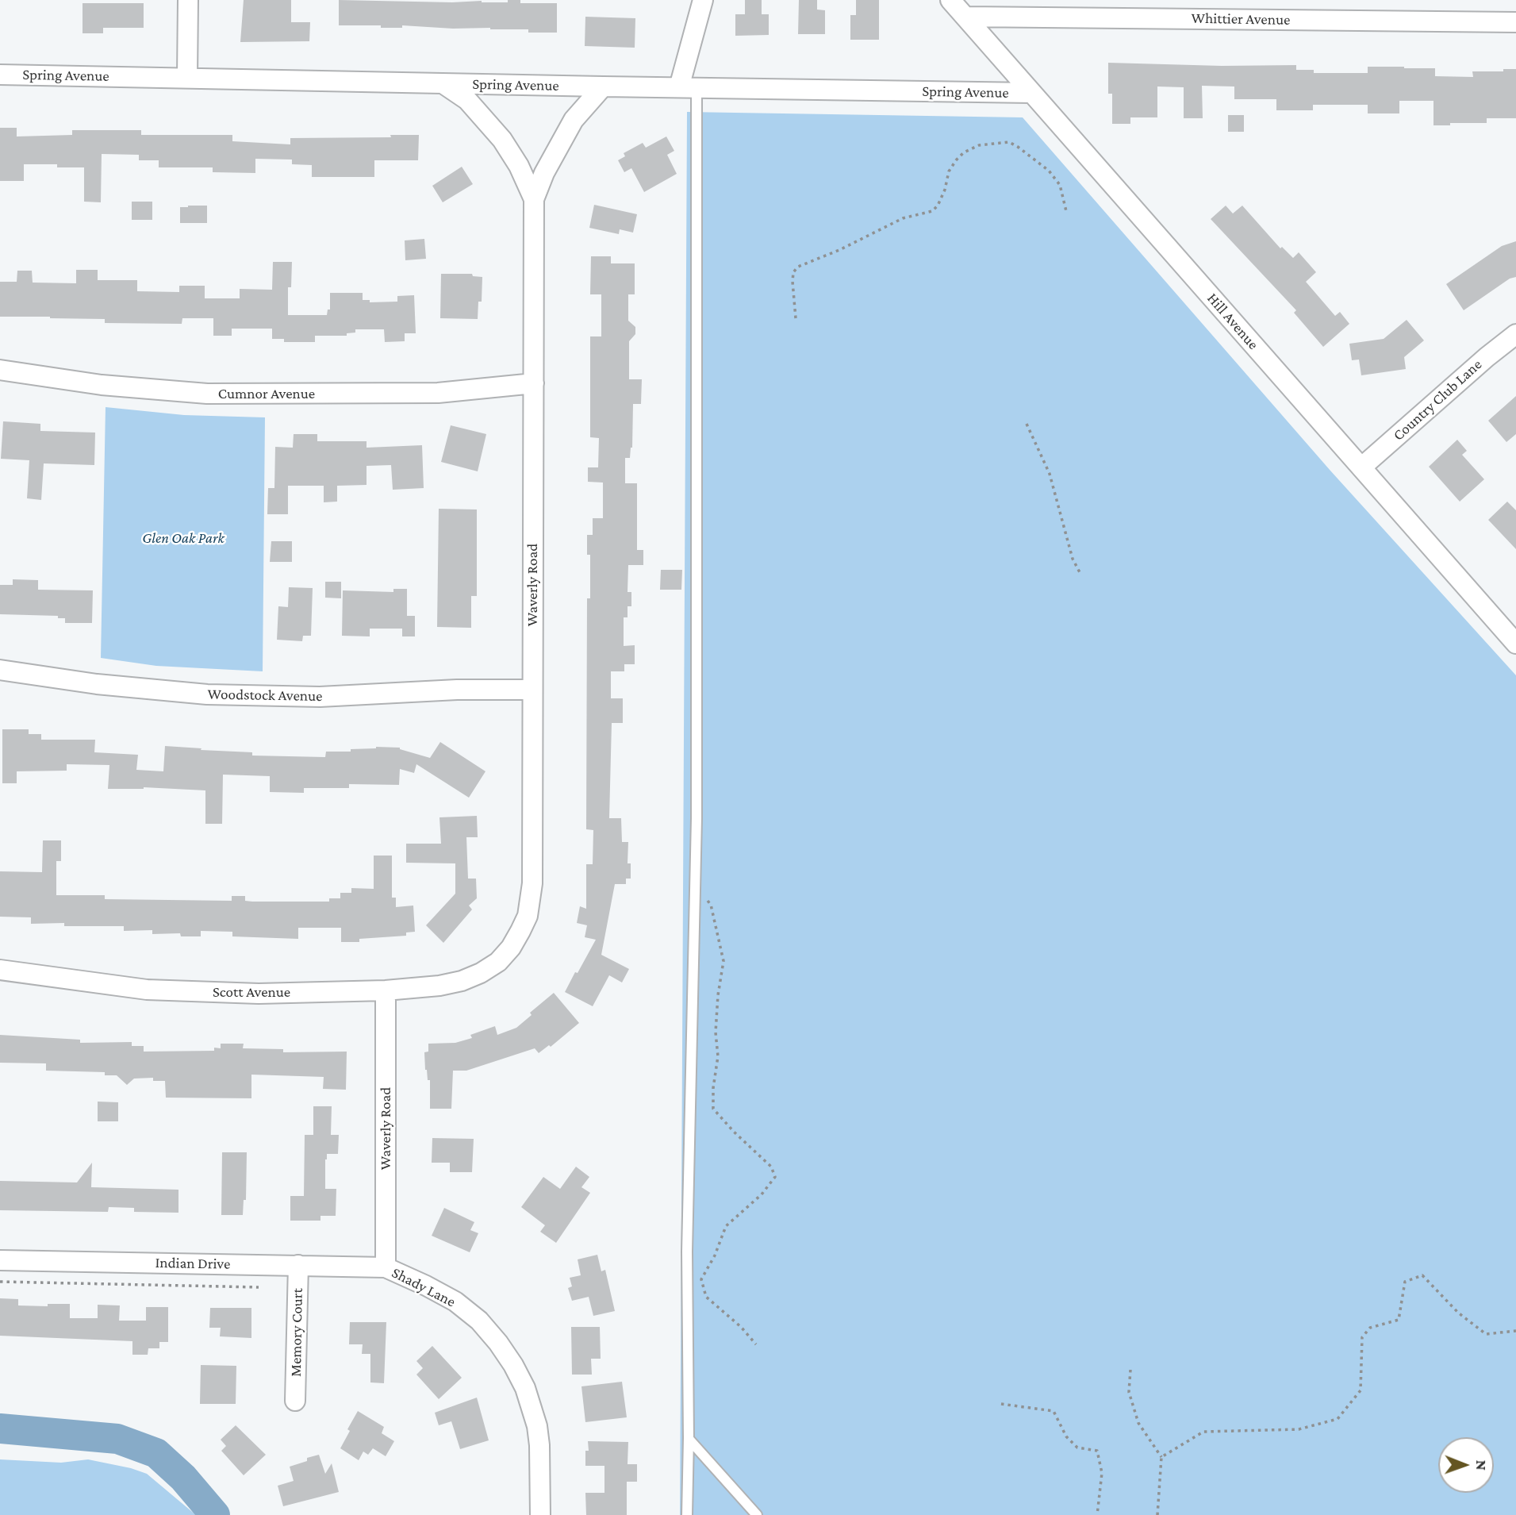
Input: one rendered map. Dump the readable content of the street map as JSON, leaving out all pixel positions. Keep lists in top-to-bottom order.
{
  "streets": {
    "street": [
      "Whittier Avenue",
      "Spring Avenue",
      "Hill Avenue",
      "Cumnor Avenue",
      "Country Club Lane",
      "Waverly Road",
      "Woodstock Avenue",
      "Scott Avenue",
      "Indian Drive",
      "Shady Lane",
      "Memory Court"
    ]
  },
  "crossings": [
    ["Whittier Avenue", "Hill Avenue"],
    ["Spring Avenue", "Hill Avenue"],
    ["Spring Avenue", "Waverly Road"],
    ["Hill Avenue", "Country Club Lane"],
    ["Cumnor Avenue", "Waverly Road"],
    ["Waverly Road", "Woodstock Avenue"],
    ["Waverly Road", "Scott Avenue"],
    ["Waverly Road", "Indian Drive"],
    ["Waverly Road", "Shady Lane"],
    ["Indian Drive", "Shady Lane"],
    ["Indian Drive", "Memory Court"]
  ],
  "parks": ["Glen Oak Park"],
  "north": "right"
}
